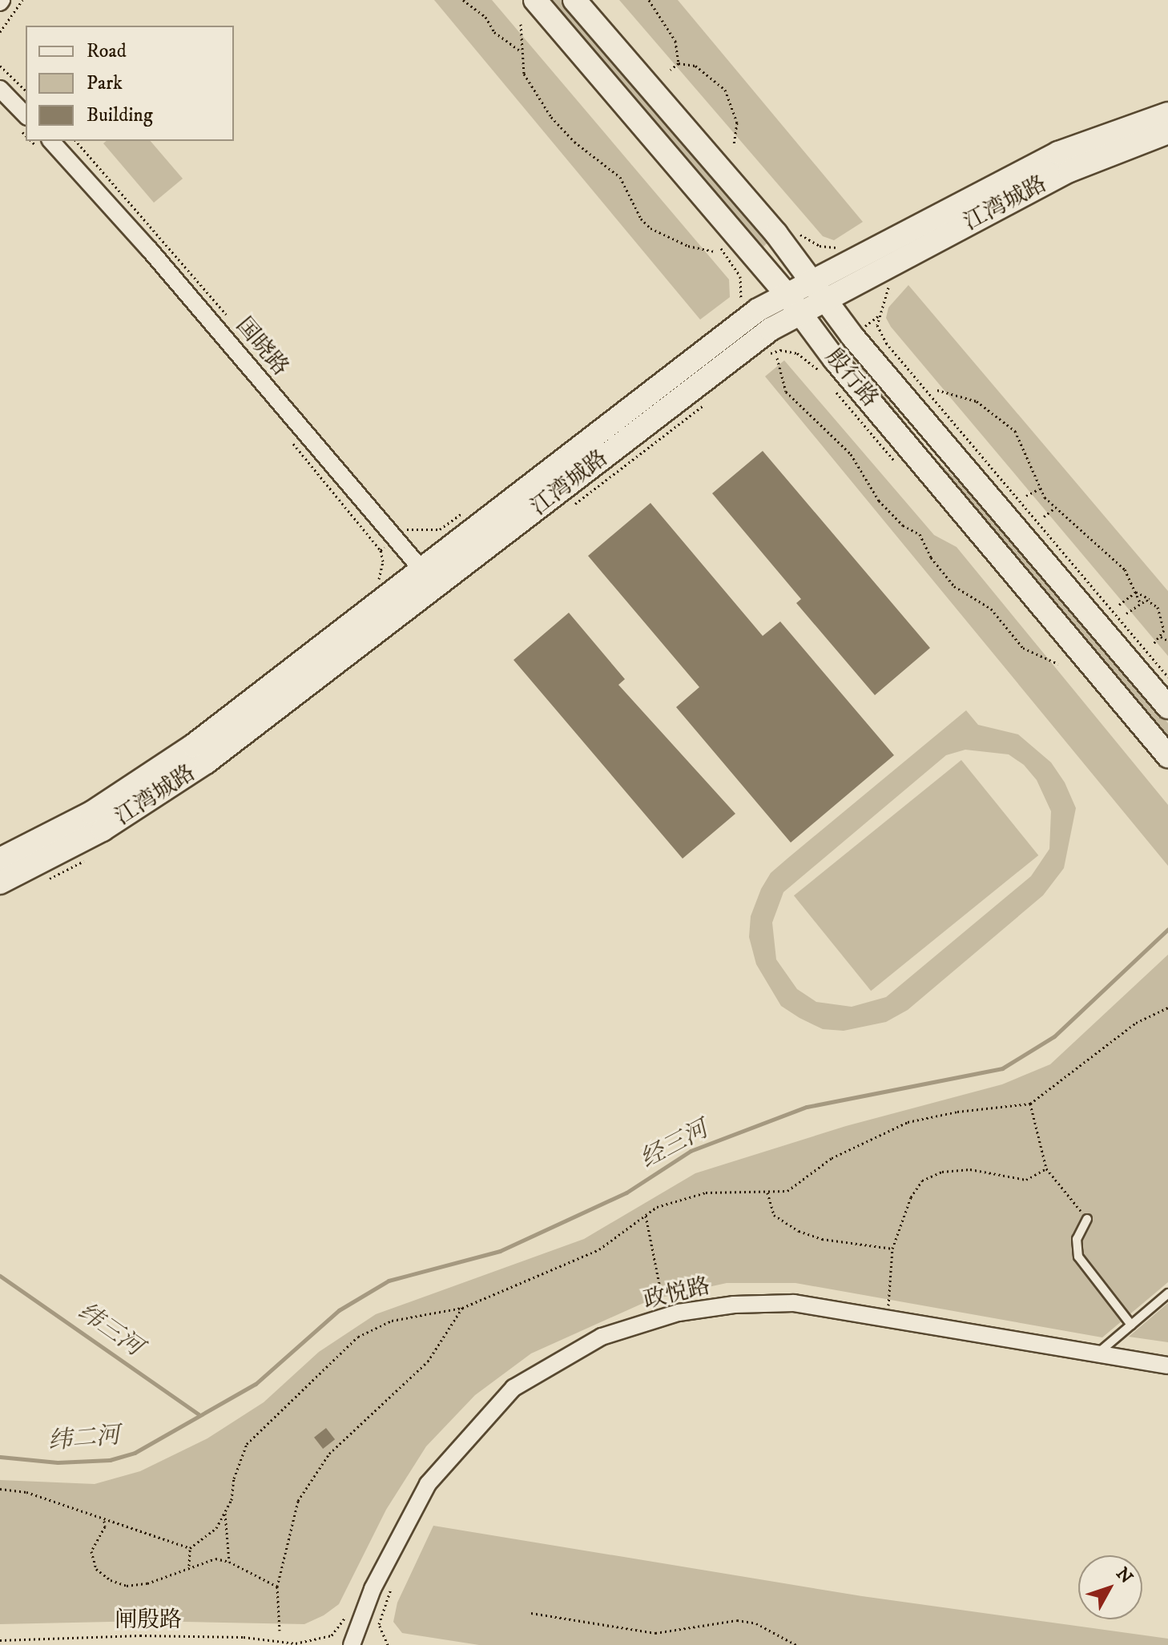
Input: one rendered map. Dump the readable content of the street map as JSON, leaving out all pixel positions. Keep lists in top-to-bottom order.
{
  "streets": {
    "street": [
      "江湾城路",
      "国晓路",
      "殷行路",
      "政悦路"
    ],
    "path": ["闸殷路"]
  },
  "crossings": [
    ["江湾城路", "国晓路"],
    ["江湾城路", "殷行路"]
  ],
  "water": ["经三河", "纬三河", "纬二河"],
  "legend": ["Road", "Park", "Building"],
  "north": "top right"
}
